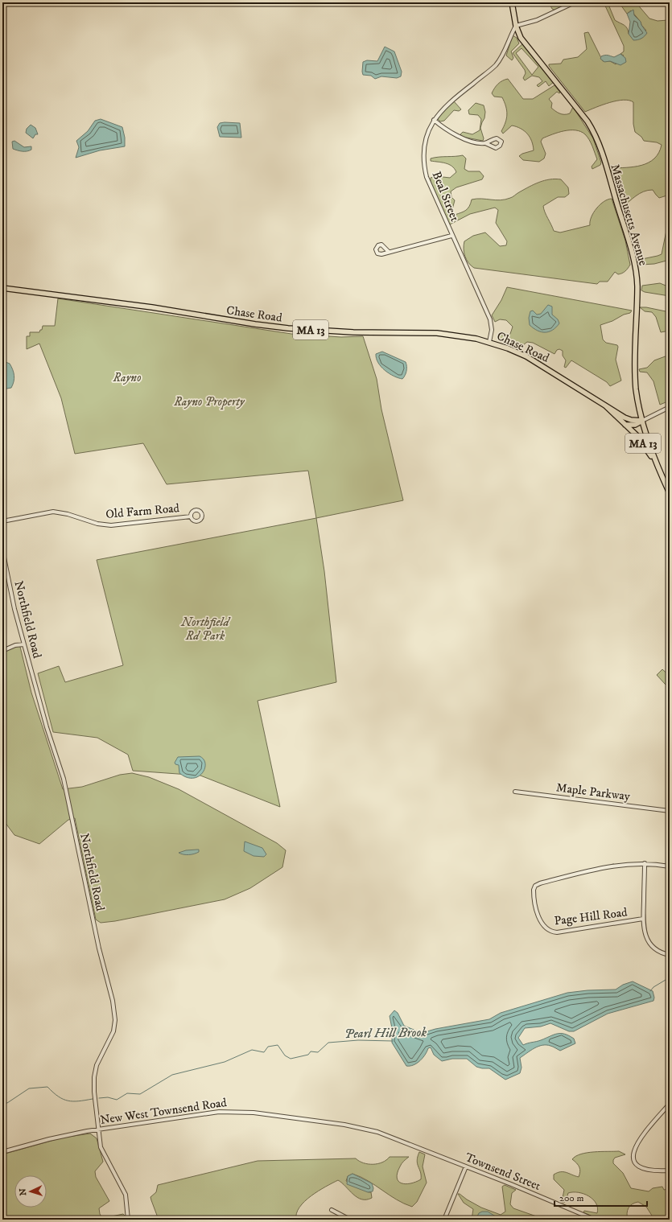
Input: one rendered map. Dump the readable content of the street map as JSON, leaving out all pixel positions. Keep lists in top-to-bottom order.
{
  "streets": {
    "main road": ["Massachusetts Avenue", "Chase Road", "MA 13"],
    "street": [
      "Beal Street",
      "Old Farm Road",
      "Northfield Road",
      "Maple Parkway",
      "Page Hill Road",
      "New West Townsend Road",
      "Townsend Street"
    ]
  },
  "crossings": [
    ["Beal Street", "Massachusetts Avenue"],
    ["Beal Street", "Chase Road"],
    ["Massachusetts Avenue", "Chase Road"],
    ["Northfield Road", "New West Townsend Road"],
    ["New West Townsend Road", "Townsend Street"]
  ],
  "water": ["Pearl Hill Brook"],
  "parks": ["Rayno", "Rayno Property", "Northfield Rd Park"],
  "scale_bar": "200 m",
  "north": "left"
}
